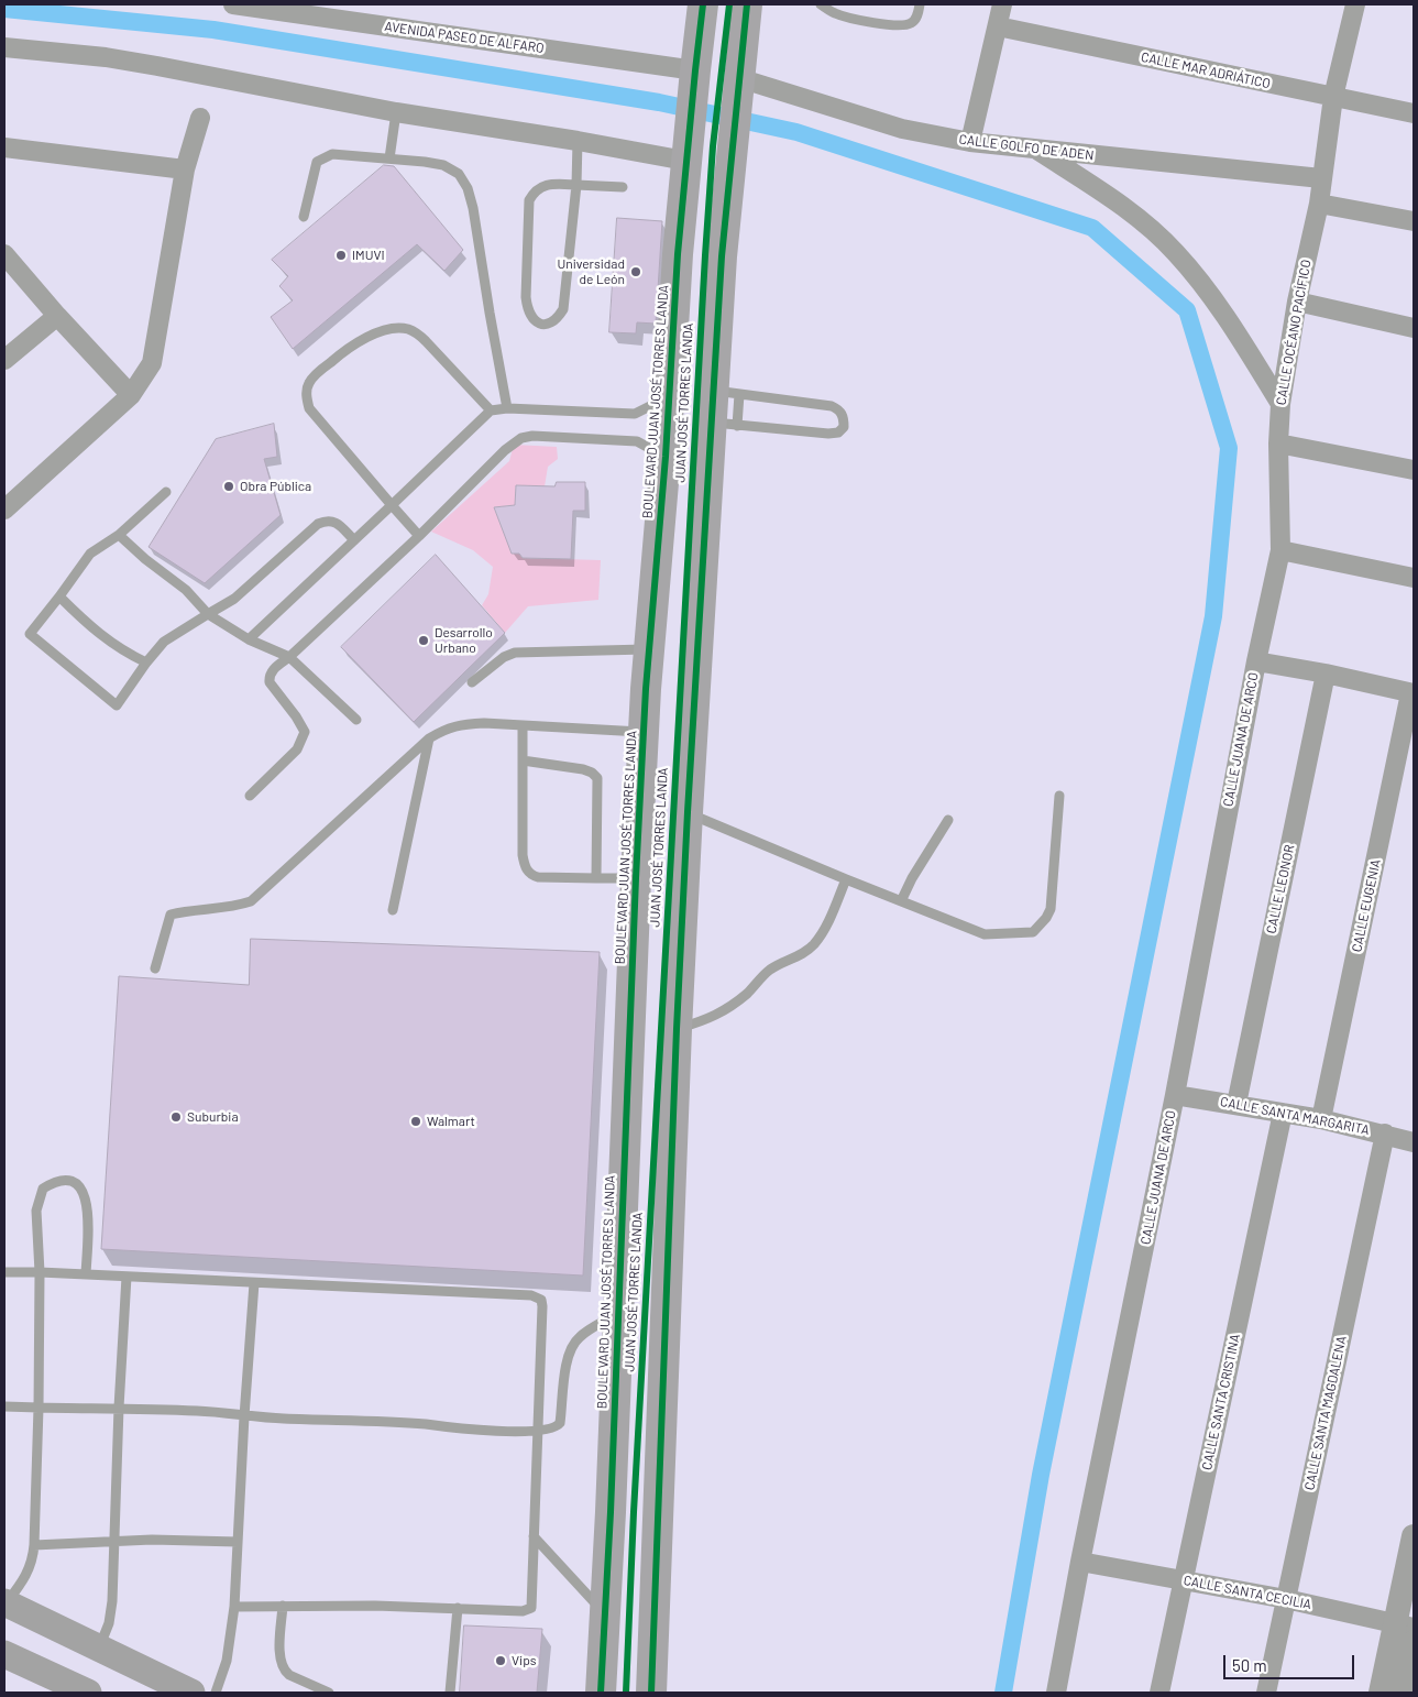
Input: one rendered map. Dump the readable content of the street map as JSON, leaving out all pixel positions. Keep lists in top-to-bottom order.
{
  "streets": {
    "main road": ["BOULEVARD JUAN JOSÉ TORRES LANDA"],
    "street": [
      "AVENIDA PASEO DE ALFARO",
      "CALLE MAR ADRIÁTICO",
      "CALLE GOLFO DE ADEN",
      "CALLE OCÉANO PACÍFICO",
      "CALLE JUANA DE ARCO",
      "CALLE LEONOR",
      "CALLE EUGENIA",
      "CALLE SANTA MARGARITA",
      "CALLE SANTA CRISTINA",
      "CALLE SANTA MAGDALENA",
      "CALLE SANTA CECILIA"
    ],
    "cycle path": ["JUAN JOSÉ TORRES LANDA"]
  },
  "crossings": [
    ["AVENIDA PASEO DE ALFARO", "BOULEVARD JUAN JOSÉ TORRES LANDA"],
    ["CALLE MAR ADRIÁTICO", "CALLE OCÉANO PACÍFICO"],
    ["CALLE GOLFO DE ADEN", "CALLE OCÉANO PACÍFICO"],
    ["CALLE OCÉANO PACÍFICO", "CALLE JUANA DE ARCO"],
    ["CALLE JUANA DE ARCO", "CALLE SANTA MARGARITA"],
    ["CALLE JUANA DE ARCO", "CALLE SANTA CECILIA"],
    ["CALLE LEONOR", "CALLE SANTA MARGARITA"],
    ["CALLE EUGENIA", "CALLE SANTA MARGARITA"],
    ["CALLE SANTA MARGARITA", "CALLE SANTA CRISTINA"],
    ["CALLE SANTA MARGARITA", "CALLE SANTA MAGDALENA"],
    ["CALLE SANTA CRISTINA", "CALLE SANTA CECILIA"],
    ["CALLE SANTA MAGDALENA", "CALLE SANTA CECILIA"]
  ],
  "places": [
    "IMUVI",
    "Universidad de León",
    "Obra Pública",
    "Desarrollo Urbano",
    "Suburbia",
    "Walmart",
    "Vips"
  ],
  "scale_bar": "50 m"
}
